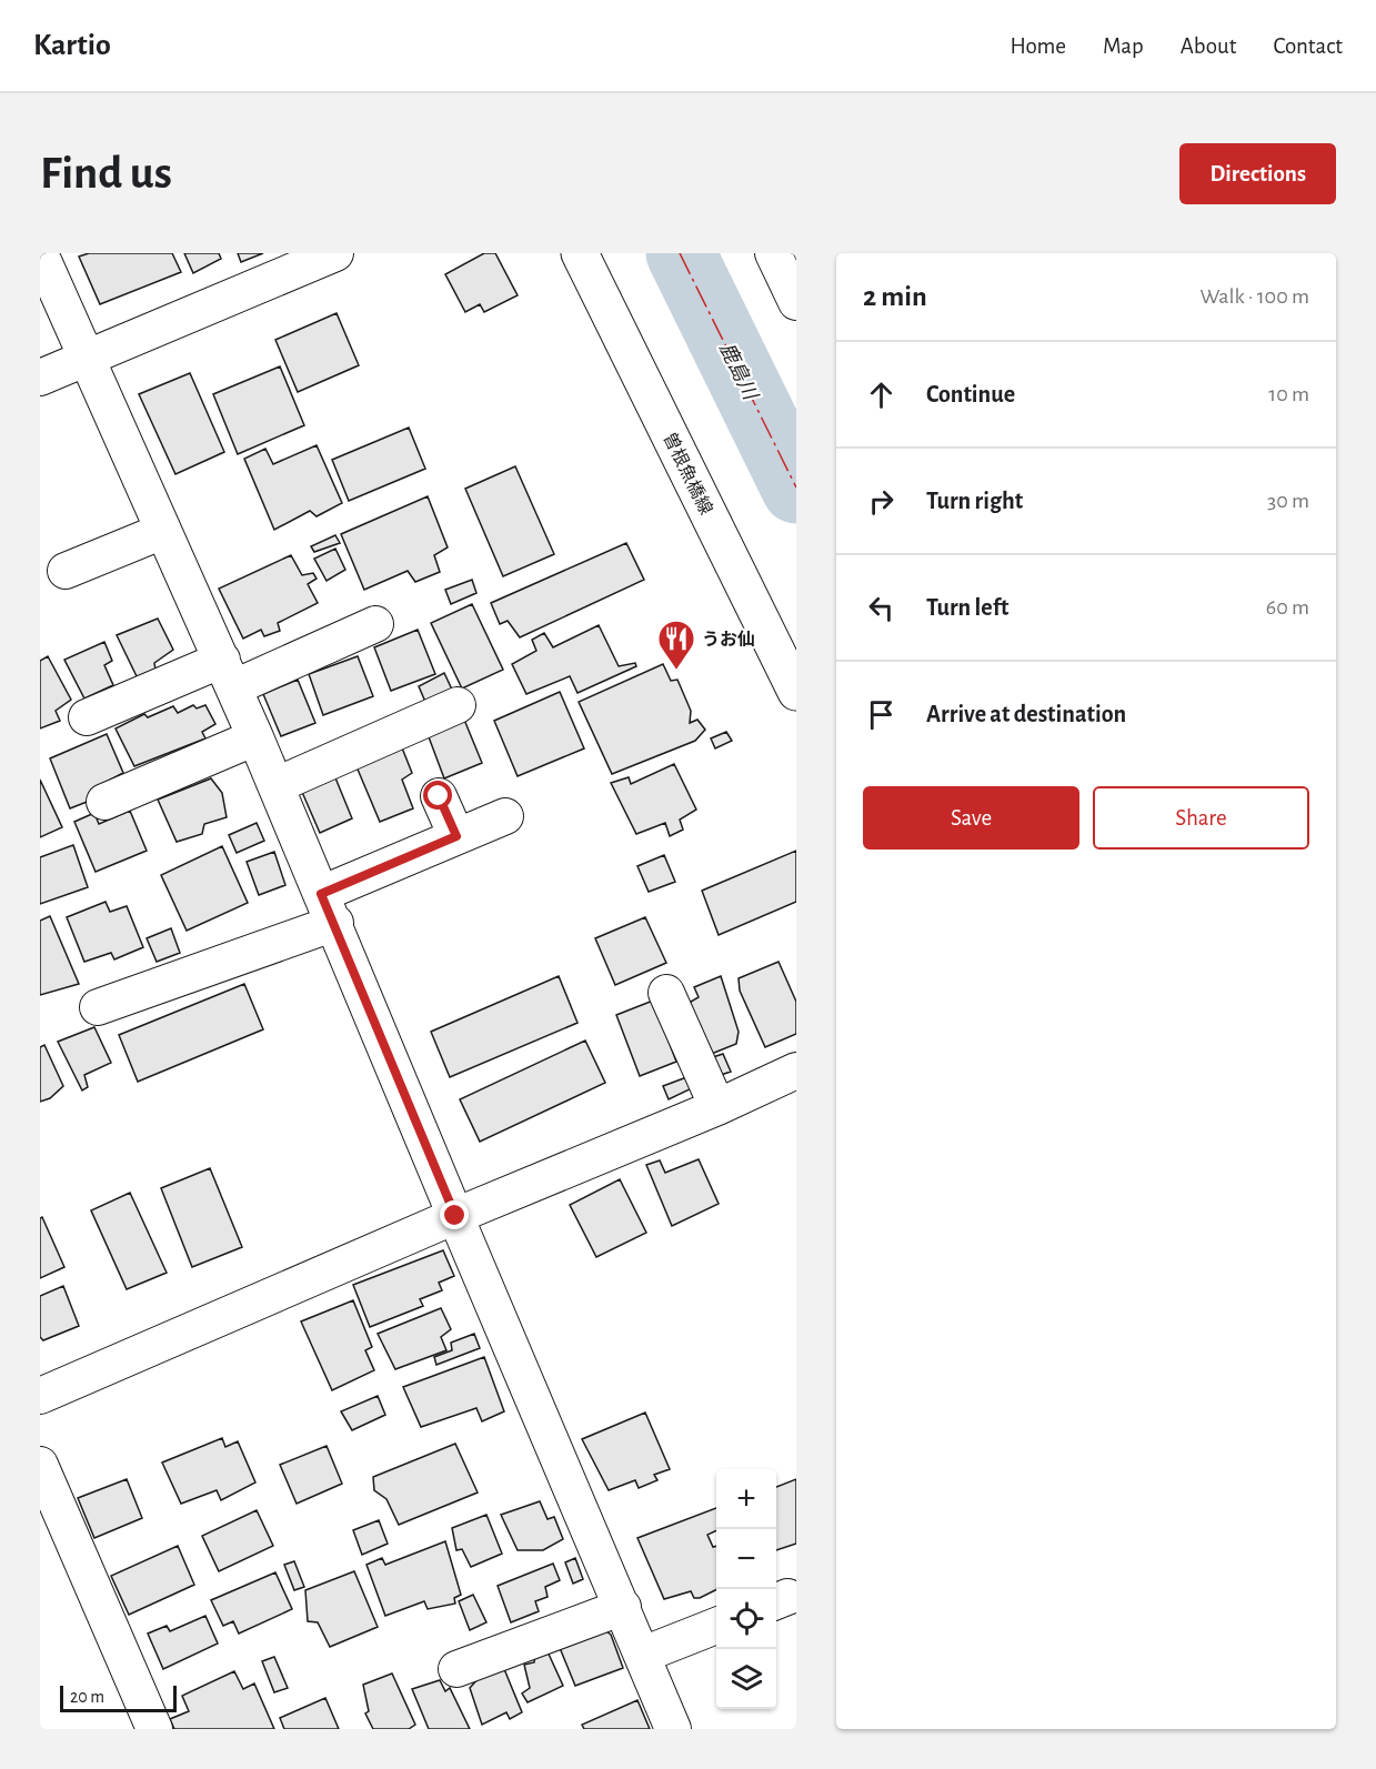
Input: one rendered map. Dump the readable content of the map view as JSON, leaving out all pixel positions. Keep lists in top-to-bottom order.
{
  "streets": {
    "main road": ["曽根魚橋線"]
  },
  "water": ["鹿島川"],
  "places": {
    "restaurant": ["うお仙"]
  },
  "scale_bar": "20 m",
  "page": {
    "header": "Kartio",
    "nav": [
      "Home",
      "Map",
      "About",
      "Contact"
    ],
    "buttons": [
      "Directions",
      ["Save", "Share"]
    ],
    "title": "Find us",
    "heading": ["2 min", "Walk · 100 m"],
    "list": [
      ["Continue", "10 m"],
      ["Turn right", "30 m"],
      ["Turn left", "60 m"],
      "Arrive at destination"
    ],
    "map_buttons": ["+", "−"],
    "scale": "20 m"
  }
}
